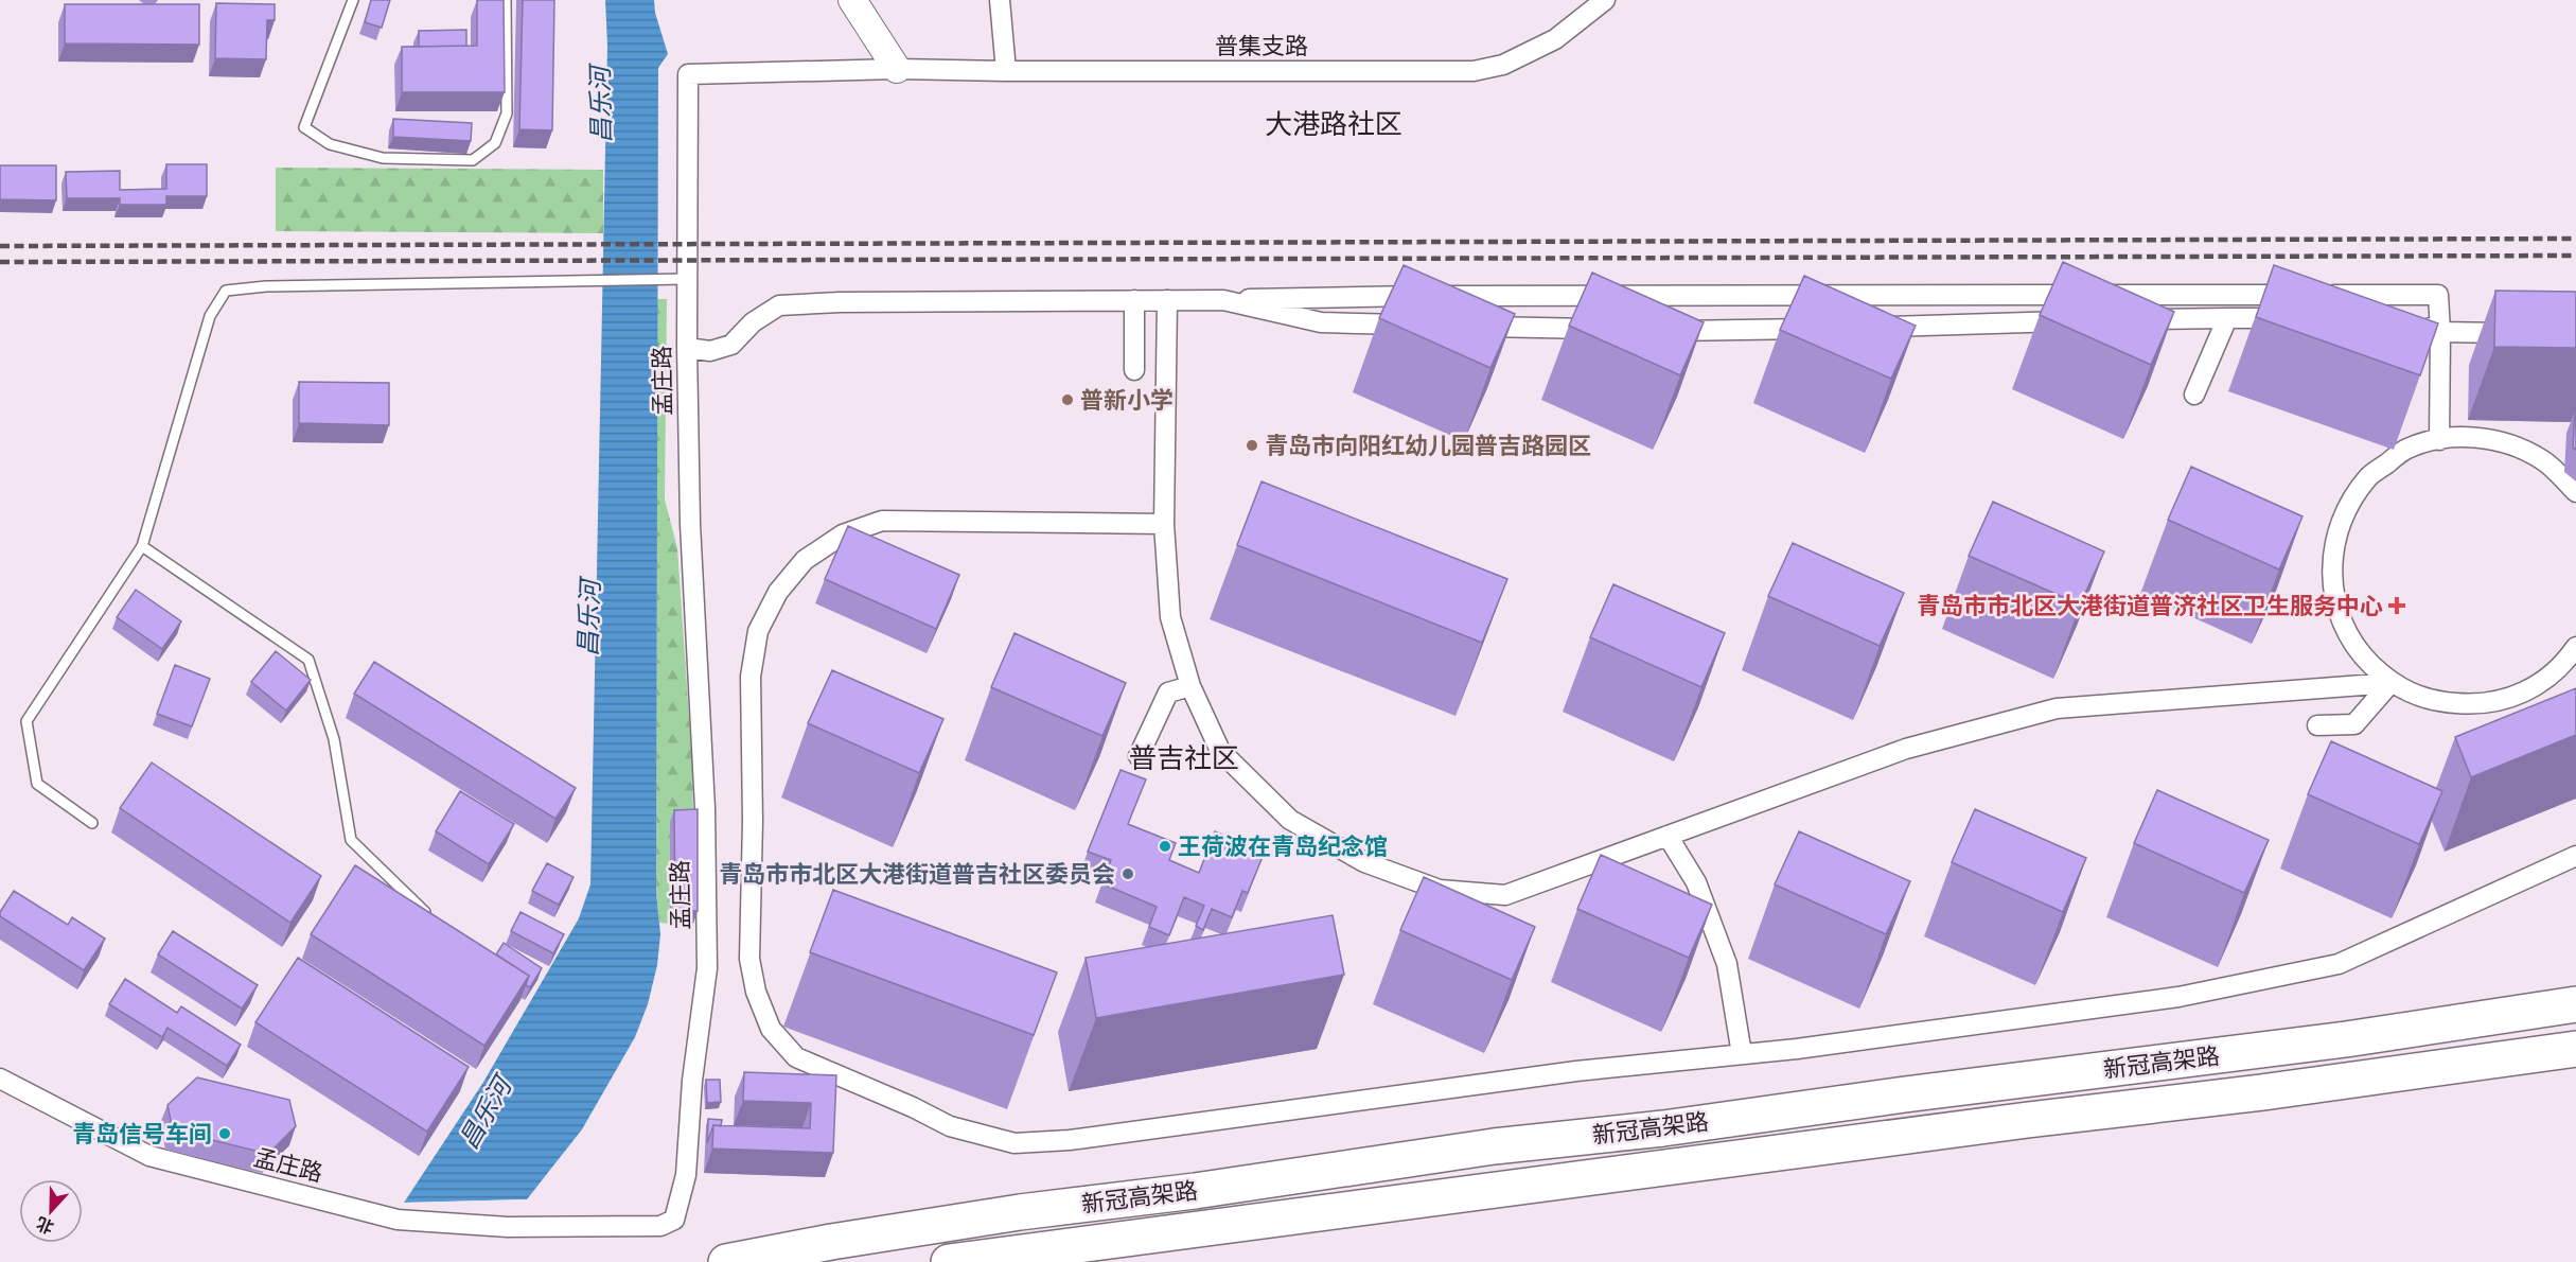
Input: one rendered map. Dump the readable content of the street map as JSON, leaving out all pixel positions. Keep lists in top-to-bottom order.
{
  "streets": {
    "highway": ["新冠高架路"],
    "street": ["普集支路", "孟庄路"]
  },
  "crossings": [
    ["普集支路", "孟庄路"]
  ],
  "districts": ["大港路社区", "普吉社区"],
  "water": ["昌乐河"],
  "places": {
    "other": [
      "普新小学",
      "青岛市向阳红幼儿园普吉路园区",
      "王荷波在青岛纪念馆",
      "青岛市市北区大港街道普吉社区委员会",
      "青岛信号车间"
    ],
    "health": ["青岛市市北区大港街道普济社区卫生服务中心"]
  },
  "north": "bottom"
}
